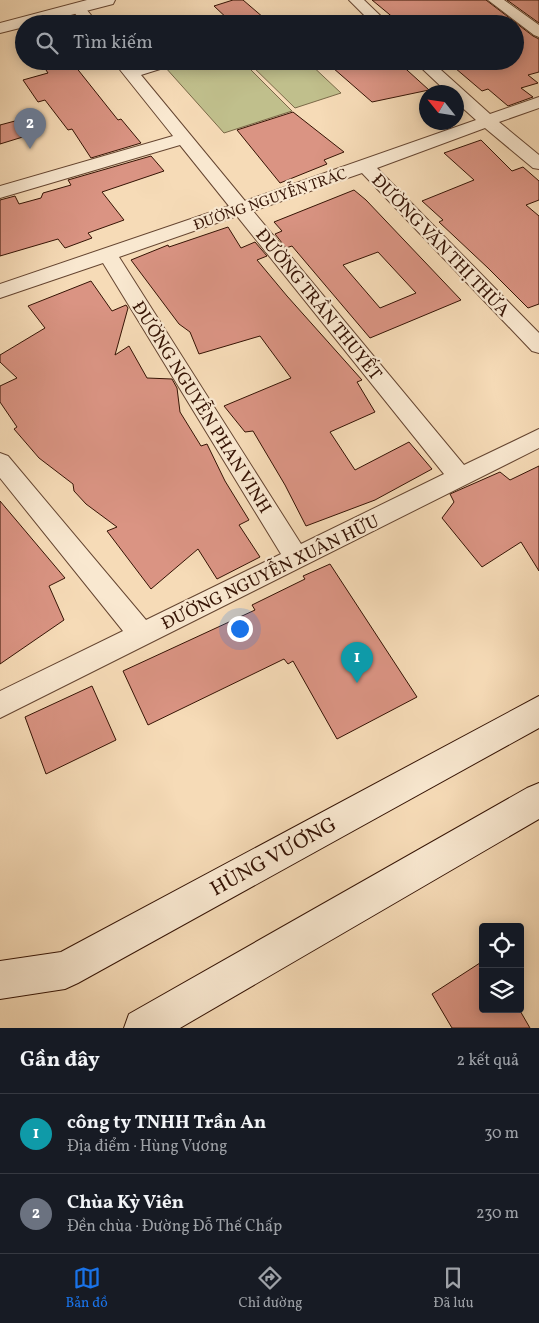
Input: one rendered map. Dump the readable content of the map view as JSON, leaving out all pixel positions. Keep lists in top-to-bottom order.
{
  "streets": {
    "main road": ["HÙNG VƯƠNG"],
    "street": [
      "ĐƯỜNG NGUYỄN TRÁC",
      "ĐƯỜNG VĂN THỊ THỪA",
      "ĐƯỜNG TRẦN THUYẾT",
      "ĐƯỜNG NGUYỄN PHAN VINH",
      "ĐƯỜNG NGUYỄN XUÂN HỮU"
    ]
  },
  "crossings": [
    ["ĐƯỜNG NGUYỄN TRÁC", "ĐƯỜNG VĂN THỊ THỪA"],
    ["ĐƯỜNG NGUYỄN TRÁC", "ĐƯỜNG TRẦN THUYẾT"],
    ["ĐƯỜNG NGUYỄN TRÁC", "ĐƯỜNG NGUYỄN PHAN VINH"],
    ["ĐƯỜNG TRẦN THUYẾT", "ĐƯỜNG NGUYỄN XUÂN HỮU"],
    ["ĐƯỜNG NGUYỄN PHAN VINH", "ĐƯỜNG NGUYỄN XUÂN HỮU"]
  ],
  "north": "top left",
  "page": {
    "search": "Tìm kiếm",
    "pins": ["2", "1"],
    "heading": ["Gần đây", "2 kết quả"],
    "list": [
      {
        "mark": "1",
        "name": "công ty TNHH Trần An",
        "note": "Địa điểm · Hùng Vương",
        "value": "30 m"
      },
      {
        "mark": "2",
        "name": "Chùa Kỳ Viên",
        "note": "Đền chùa · Đường Đỗ Thế Chấp",
        "value": "230 m"
      }
    ],
    "nav": ["Bản đồ", "Chỉ đường", "Đã lưu"]
  }
}
